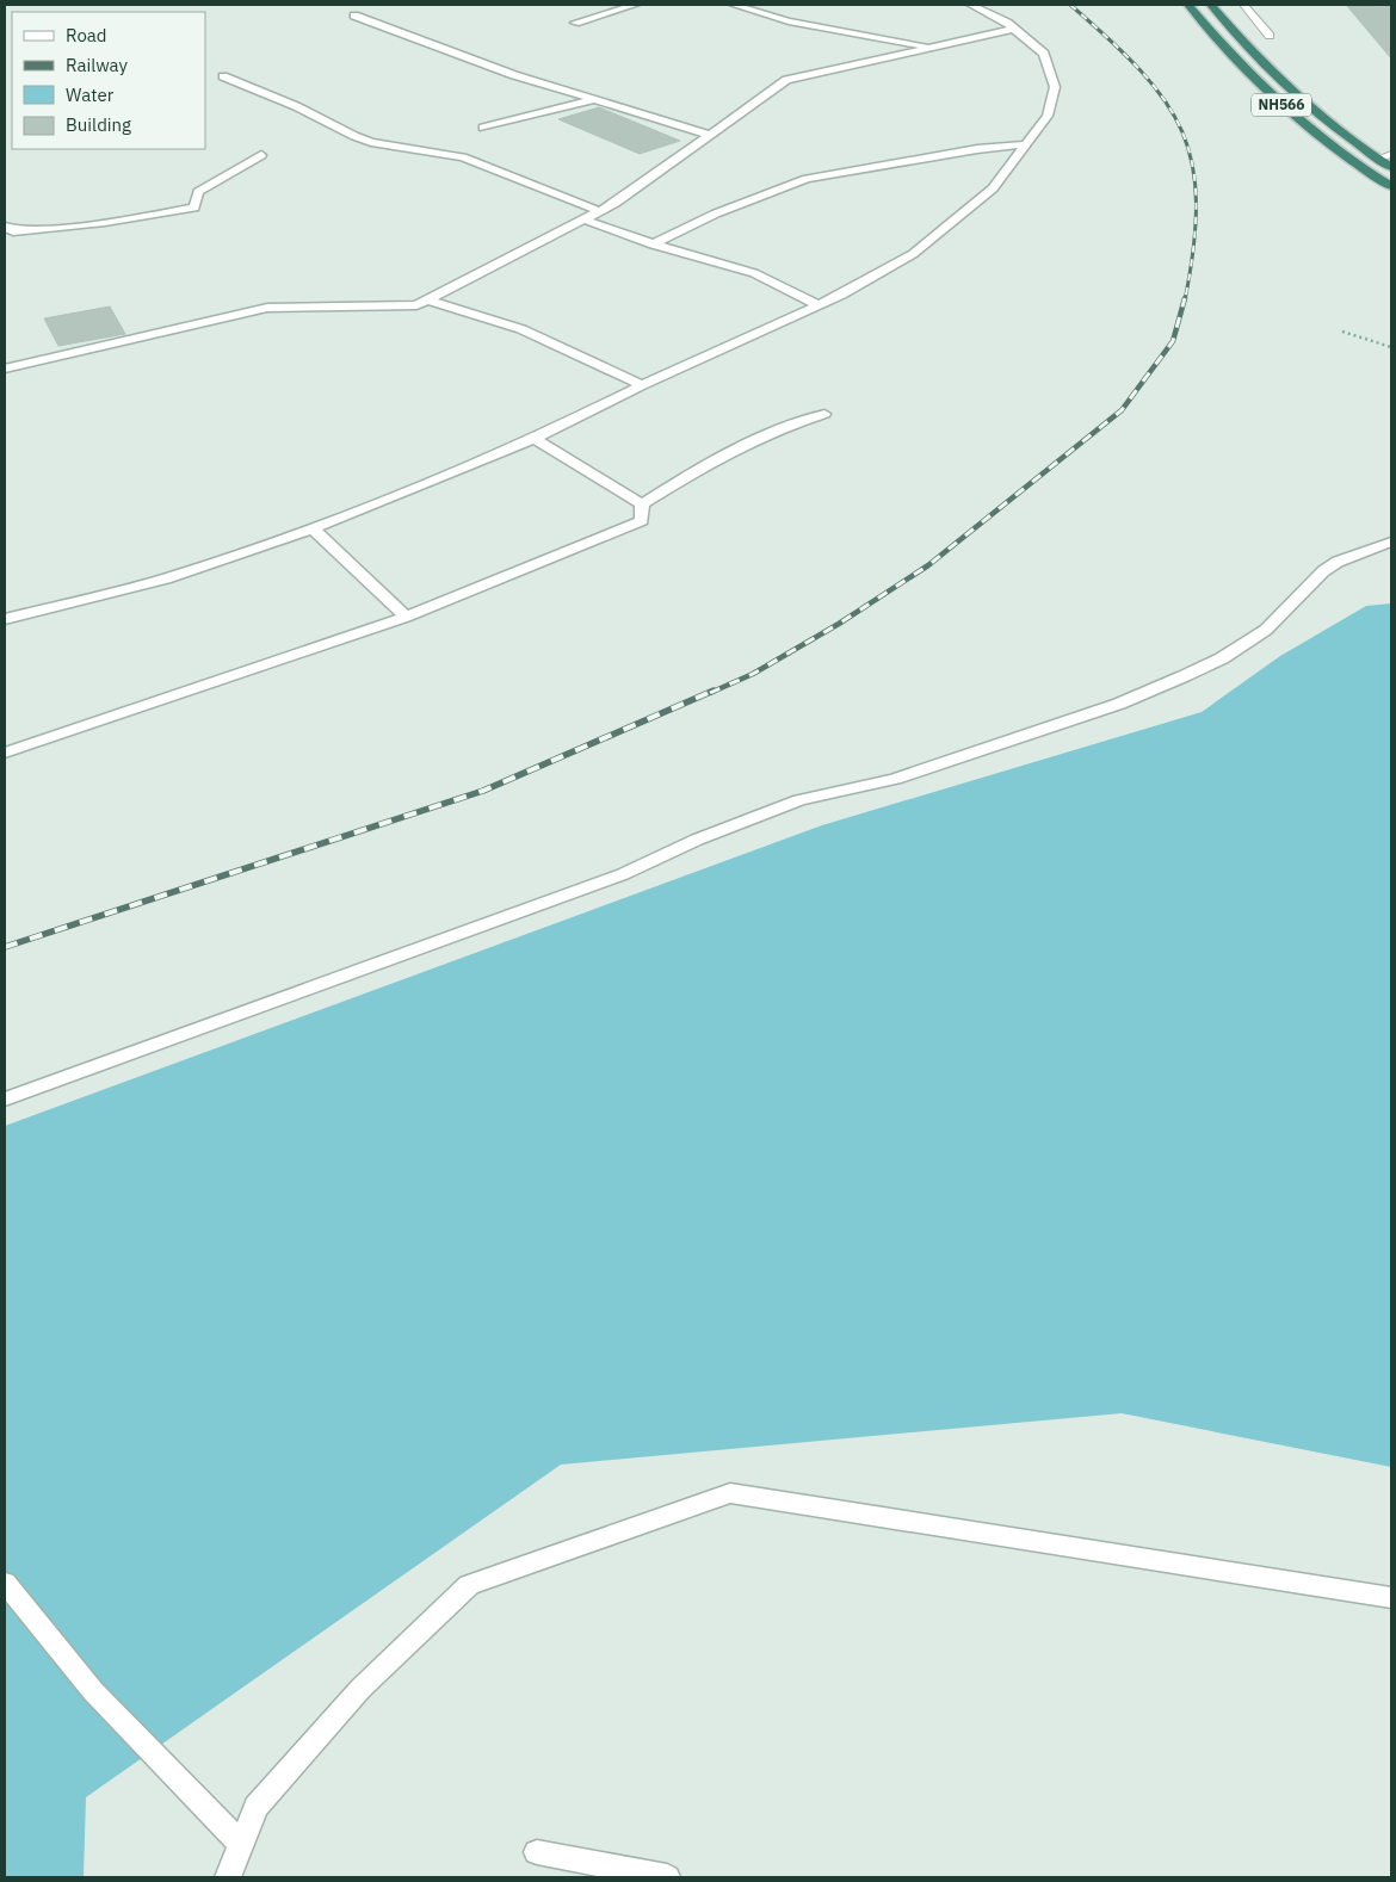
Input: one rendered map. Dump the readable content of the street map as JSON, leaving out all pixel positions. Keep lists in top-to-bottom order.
{
  "streets": {
    "highway": ["NH566"]
  },
  "legend": [
    "Road",
    "Railway",
    "Water",
    "Building"
  ]
}
